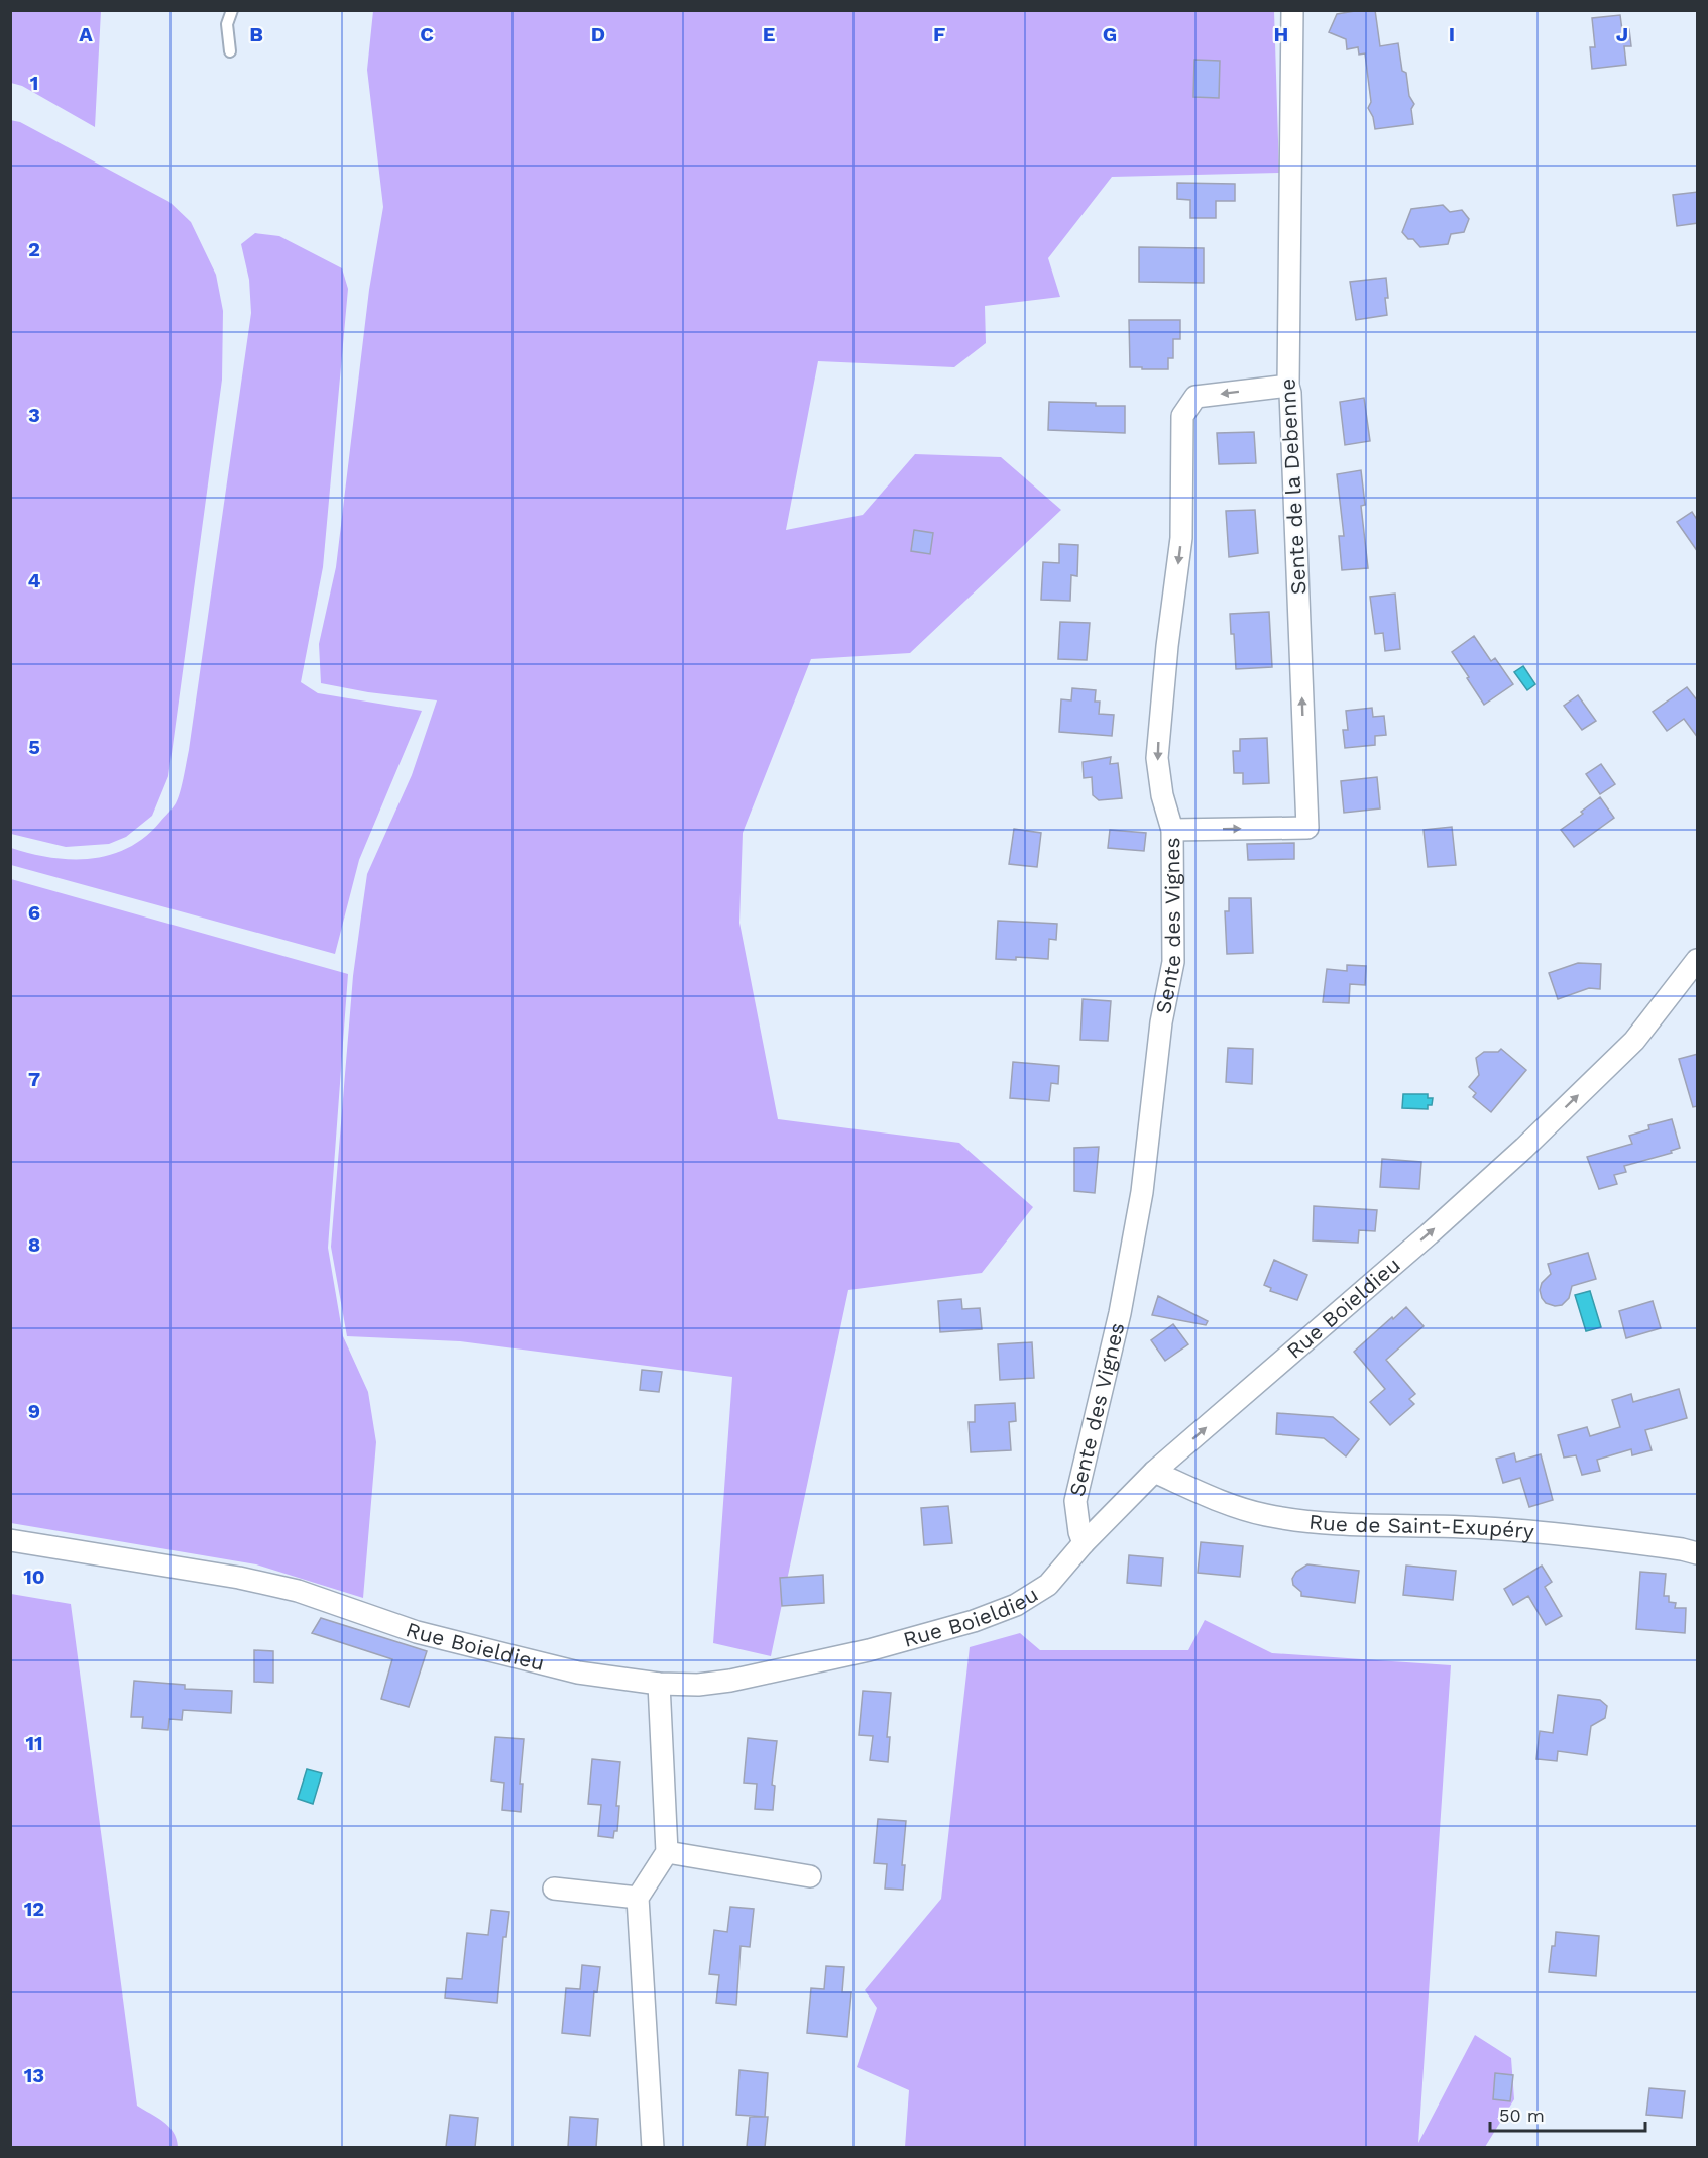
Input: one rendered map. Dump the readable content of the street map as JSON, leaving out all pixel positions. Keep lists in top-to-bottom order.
{
  "streets": {
    "street": [
      "Sente de la Debenne",
      "Sente des Vignes",
      "Rue Boieldieu",
      "Rue de Saint-Exupéry"
    ]
  },
  "crossings": [
    ["Sente de la Debenne", "Sente des Vignes"],
    ["Sente des Vignes", "Rue Boieldieu"],
    ["Rue Boieldieu", "Rue de Saint-Exupéry"]
  ],
  "one_way": ["Sente des Vignes", "Rue Boieldieu"],
  "scale_bar": "50 m",
  "grid": {
    "columns": [
      "A",
      "B",
      "C",
      "D",
      "E",
      "F",
      "G",
      "H",
      "I",
      "J"
    ],
    "rows": [
      "1",
      "2",
      "3",
      "4",
      "5",
      "6",
      "7",
      "8",
      "9",
      "10",
      "11",
      "12",
      "13"
    ]
  }
}
